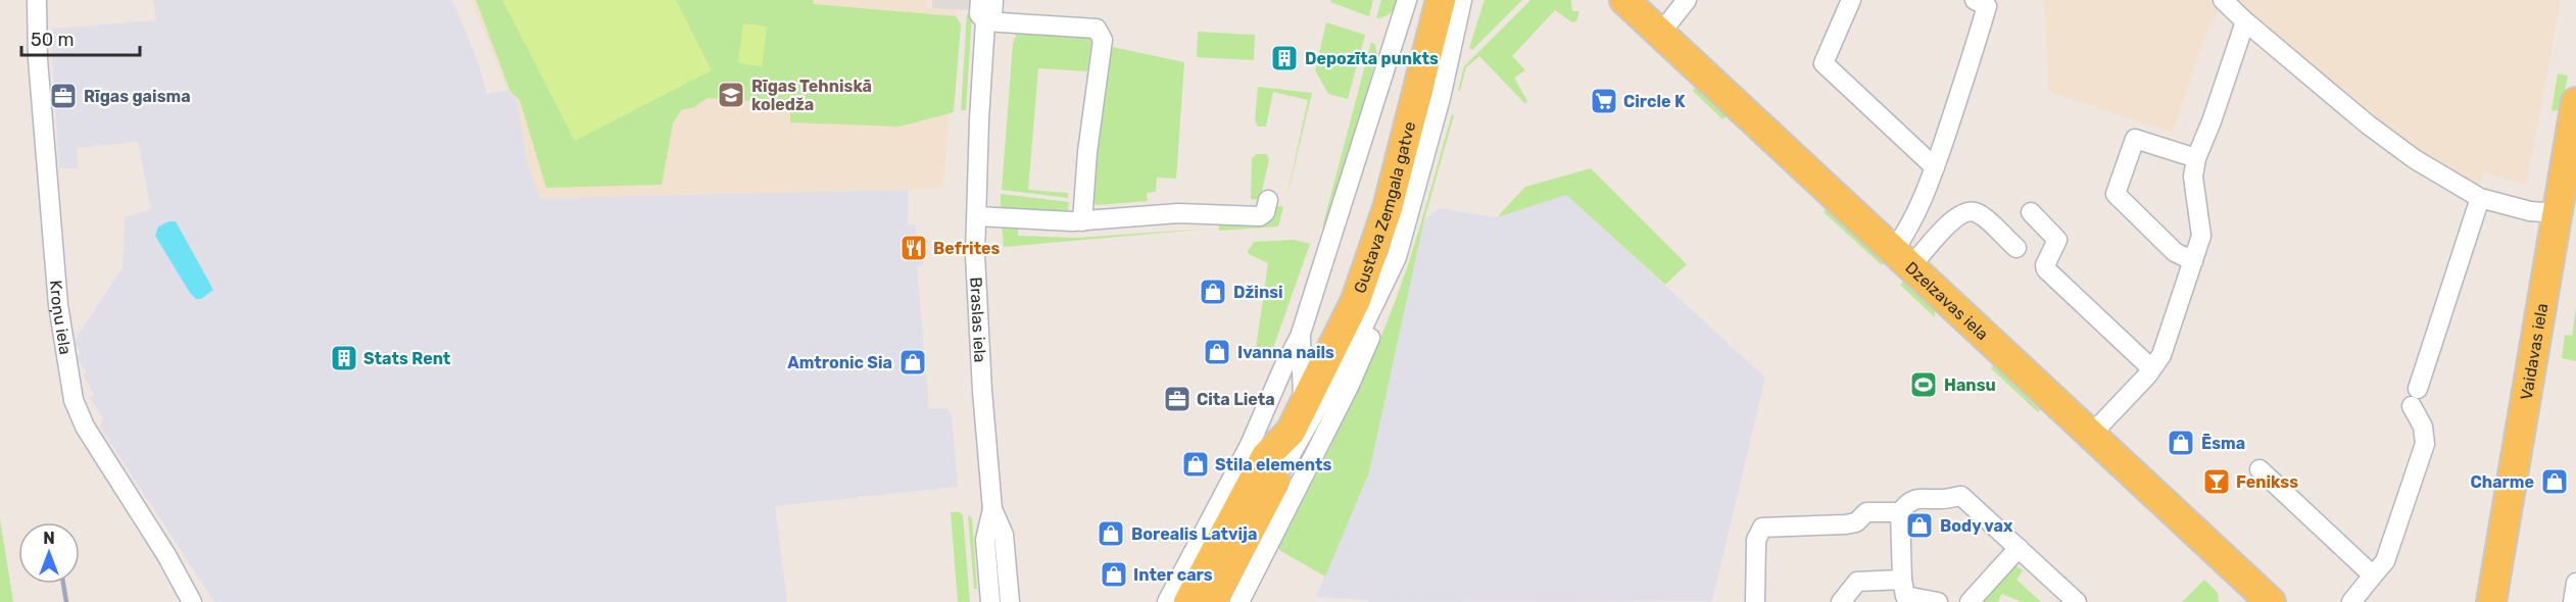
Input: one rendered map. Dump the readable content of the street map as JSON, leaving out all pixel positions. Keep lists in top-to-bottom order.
{
  "streets": {
    "main road": ["Gustava Zemgala gatve", "Dzelzavas iela", "Vaidavas iela"],
    "street": ["Kroņu iela", "Braslas iela"]
  },
  "places": {
    "building": ["Depozīta punkts", "Stats Rent"],
    "school or university": ["Rīgas Tehniskā koledža"],
    "office": ["Rīgas gaisma", "Cita Lieta"],
    "supermarket": ["Circle K"],
    "restaurant": ["Befrites"],
    "shop": [
      "Džinsi",
      "Ivanna nails",
      "Amtronic Sia",
      "Ēsma",
      "Stila elements",
      "Charme",
      "Body vax",
      "Borealis Latvija",
      "Inter cars"
    ],
    "sports": ["Hansu"],
    "bar": ["Fenikss"]
  },
  "scale_bar": "50 m",
  "north": "top"
}
